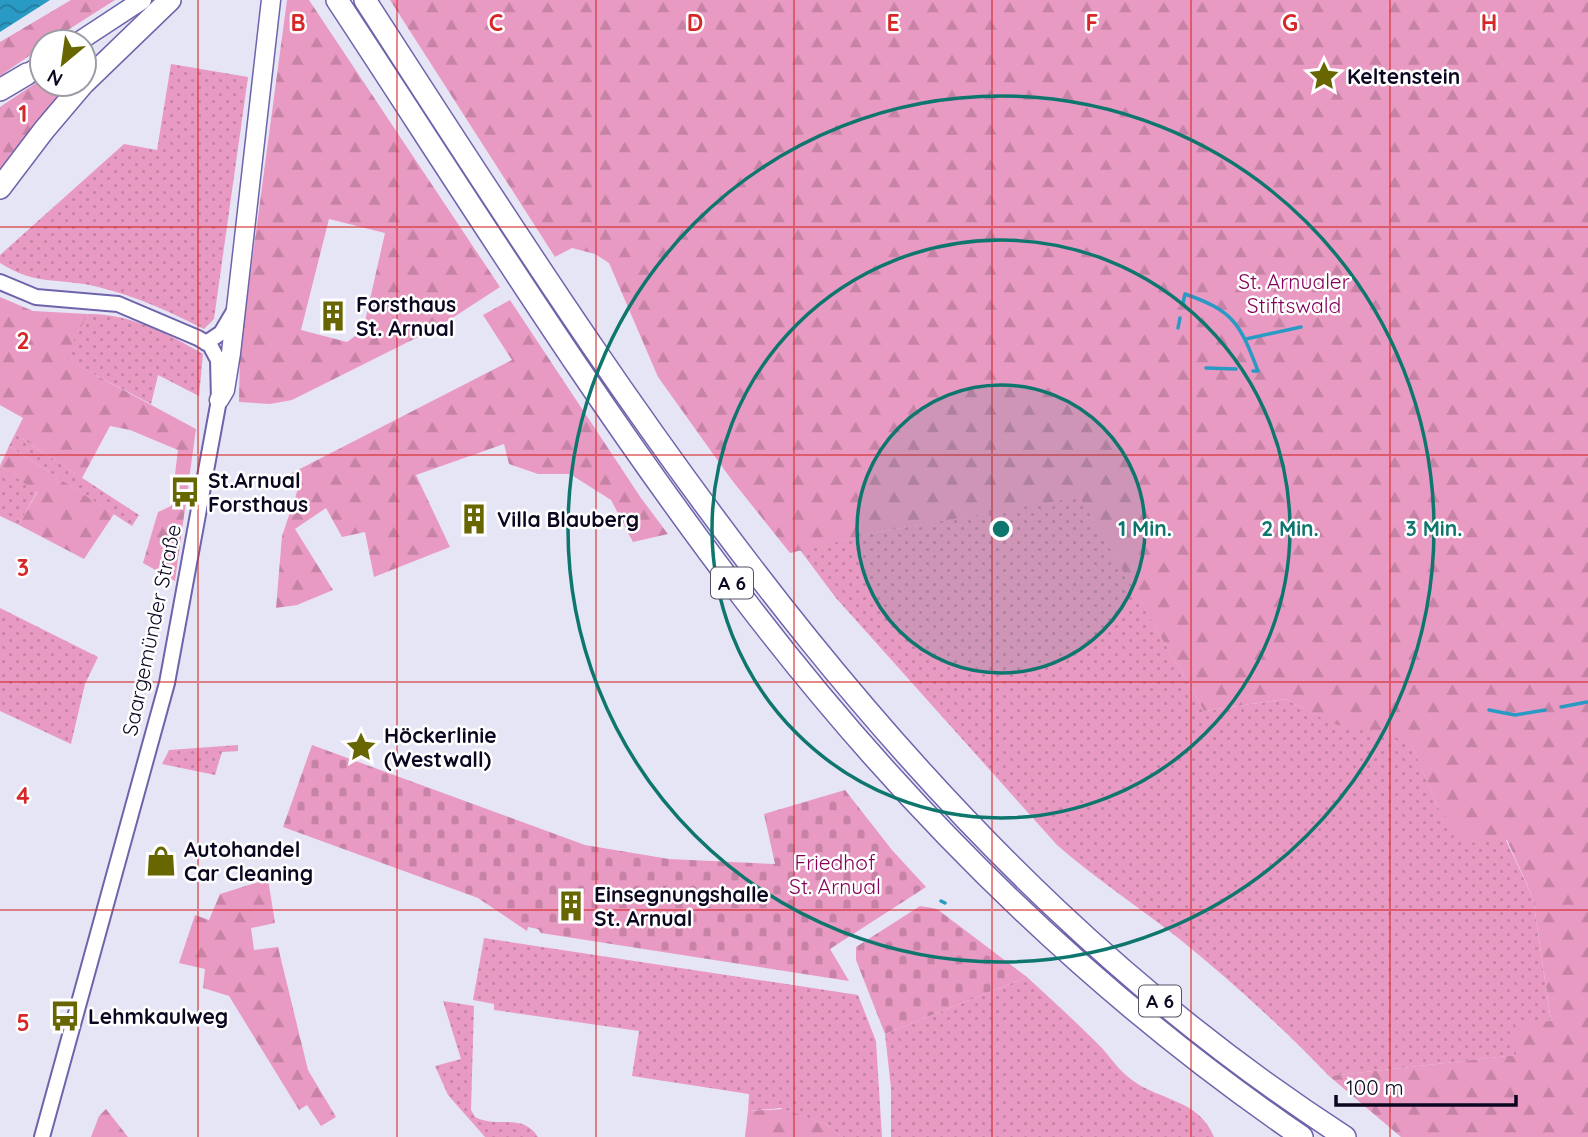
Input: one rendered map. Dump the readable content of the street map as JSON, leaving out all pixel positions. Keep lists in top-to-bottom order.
{
  "streets": {
    "highway": ["A 6"],
    "street": ["Saargemünder Straße"]
  },
  "parks": ["St. Arnualer Stiftswald", "Friedhof St. Arnual"],
  "places": {
    "place": ["Keltenstein", "Höckerlinie (Westwall)"],
    "building": ["Forsthaus St. Arnual", "Villa Blauberg", "Einsegnungshalle St. Arnual"],
    "bus stop": ["St.Arnual Forsthaus", "Lehmkaulweg"],
    "shop": ["Autohandel Car Cleaning"]
  },
  "scale_bar": "100 m",
  "north": "bottom left",
  "grid": {
    "columns": [
      "B",
      "C",
      "D",
      "E",
      "F",
      "G",
      "H"
    ],
    "rows": [
      "1",
      "2",
      "3",
      "4",
      "5"
    ]
  },
  "rings": ["1 Min.", "2 Min.", "3 Min."]
}
